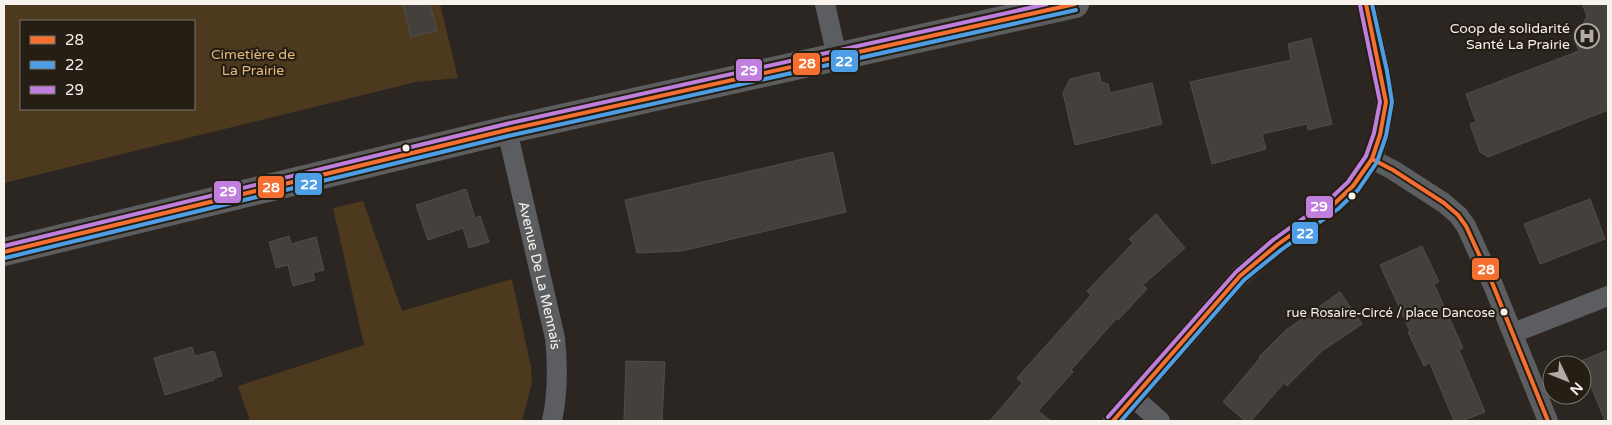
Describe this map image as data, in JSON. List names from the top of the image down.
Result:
{
  "streets": {
    "street": ["Avenue De La Mennais"]
  },
  "parks": ["Cimetière de La Prairie"],
  "places": {
    "hospital": ["Coop de solidarité Santé La Prairie"],
    "other": ["rue Rosaire-Circé / place Dancose"]
  },
  "lines": ["transit line 28", "transit line 22", "transit line 29"],
  "legend": ["28", "22", "29"],
  "north": "bottom right"
}
